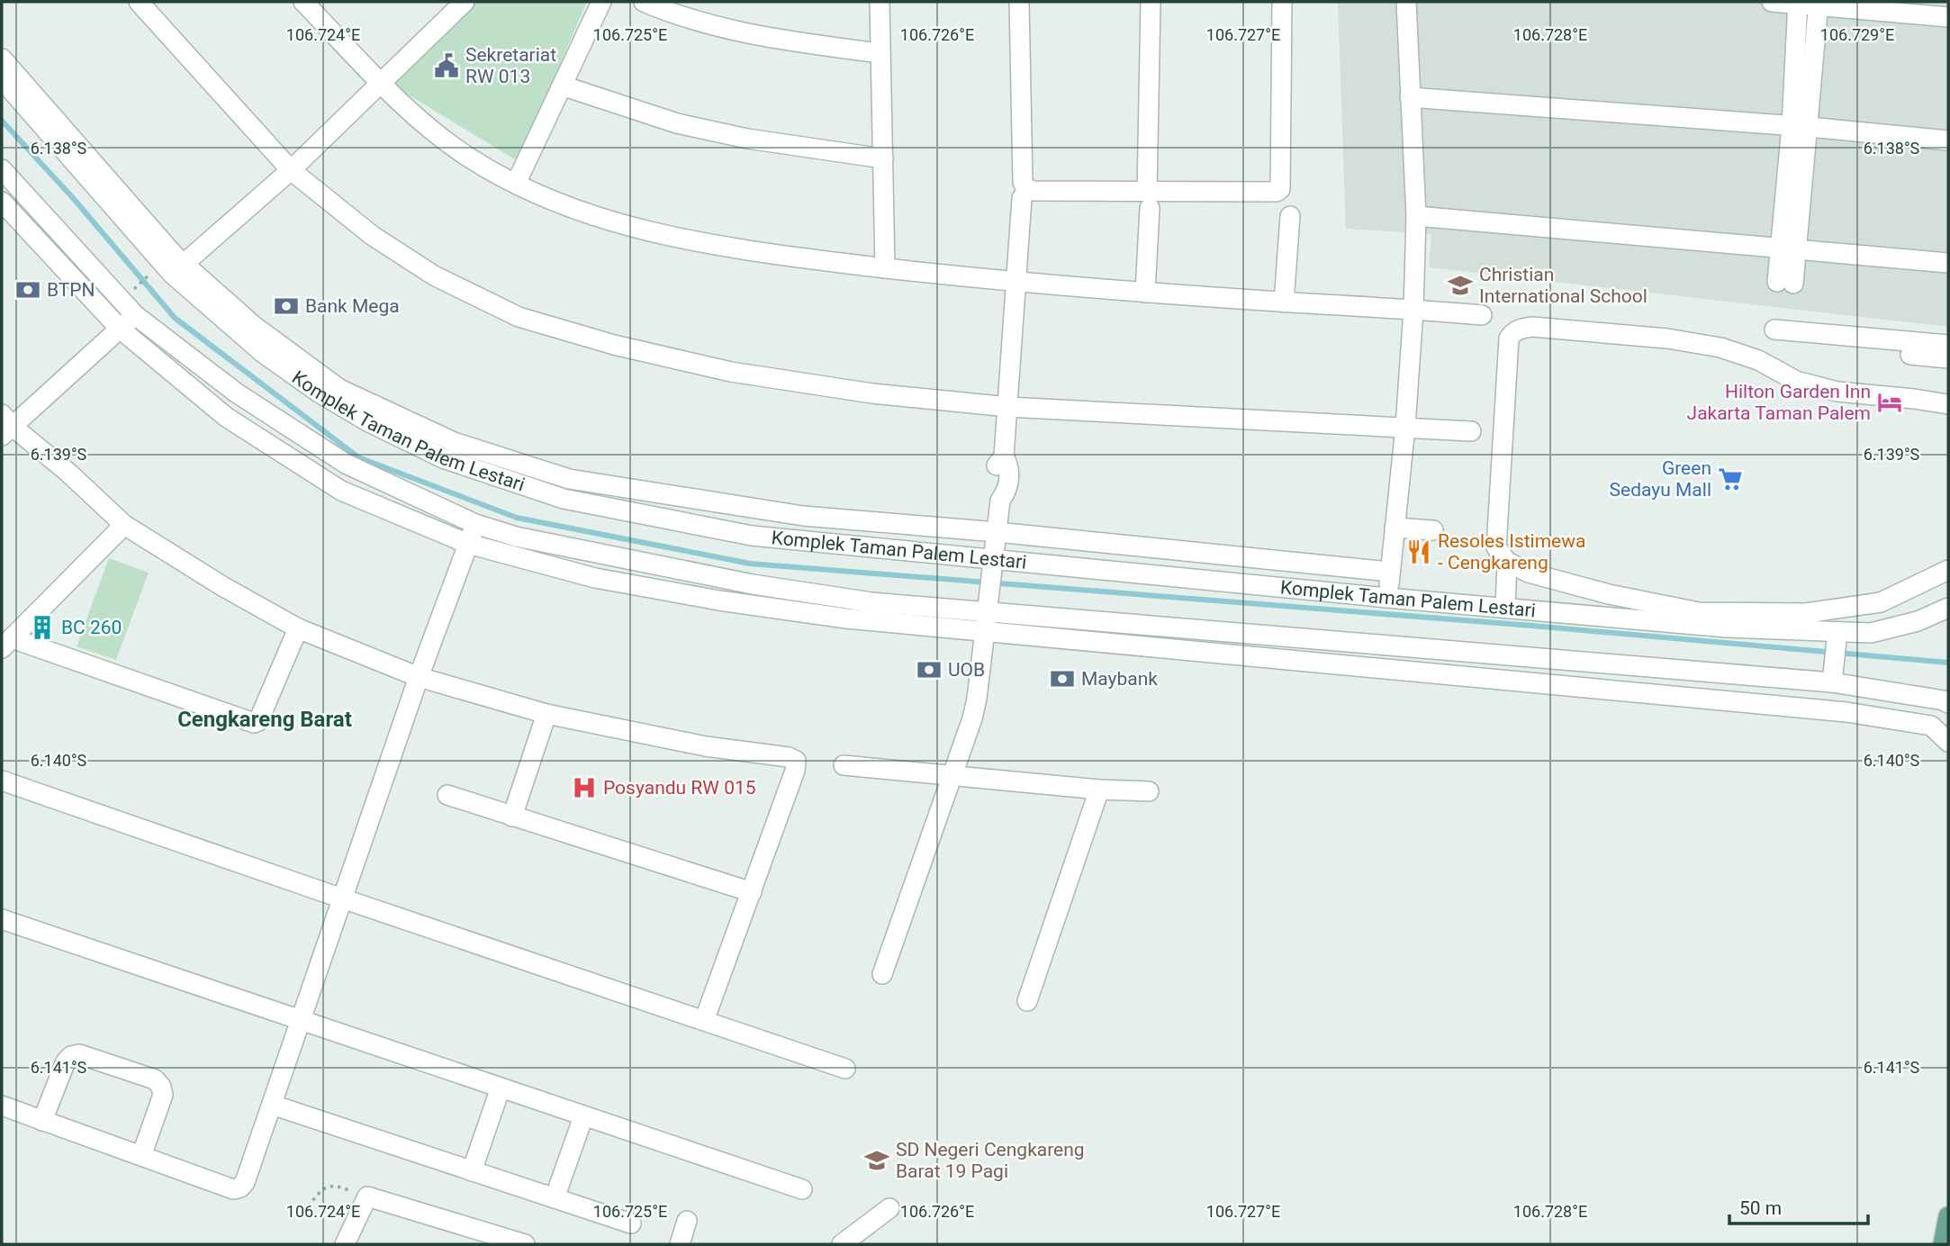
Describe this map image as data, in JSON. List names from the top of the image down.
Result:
{
  "streets": {
    "street": ["Komplek Taman Palem Lestari"]
  },
  "districts": ["Cengkareng Barat"],
  "places": {
    "public building": ["Sekretariat RW 013"],
    "school or university": ["Christian International School", "SD Negeri Cengkareng Barat 19 Pagi"],
    "bank": [
      "BTPN",
      "Bank Mega",
      "UOB",
      "Maybank"
    ],
    "hotel": ["Hilton Garden Inn Jakarta Taman Palem"],
    "supermarket": ["Green Sedayu Mall"],
    "restaurant": ["Resoles Istimewa - Cengkareng"],
    "building": ["BC 260"],
    "hospital": ["Posyandu RW 015"]
  },
  "scale_bar": "50 m",
  "coordinates": [
    "106.724°E",
    "106.725°E",
    "106.726°E",
    "106.727°E",
    "106.728°E",
    "106.729°E",
    "6.138°S",
    "6.139°S",
    "6.140°S",
    "6.141°S"
  ]
}
